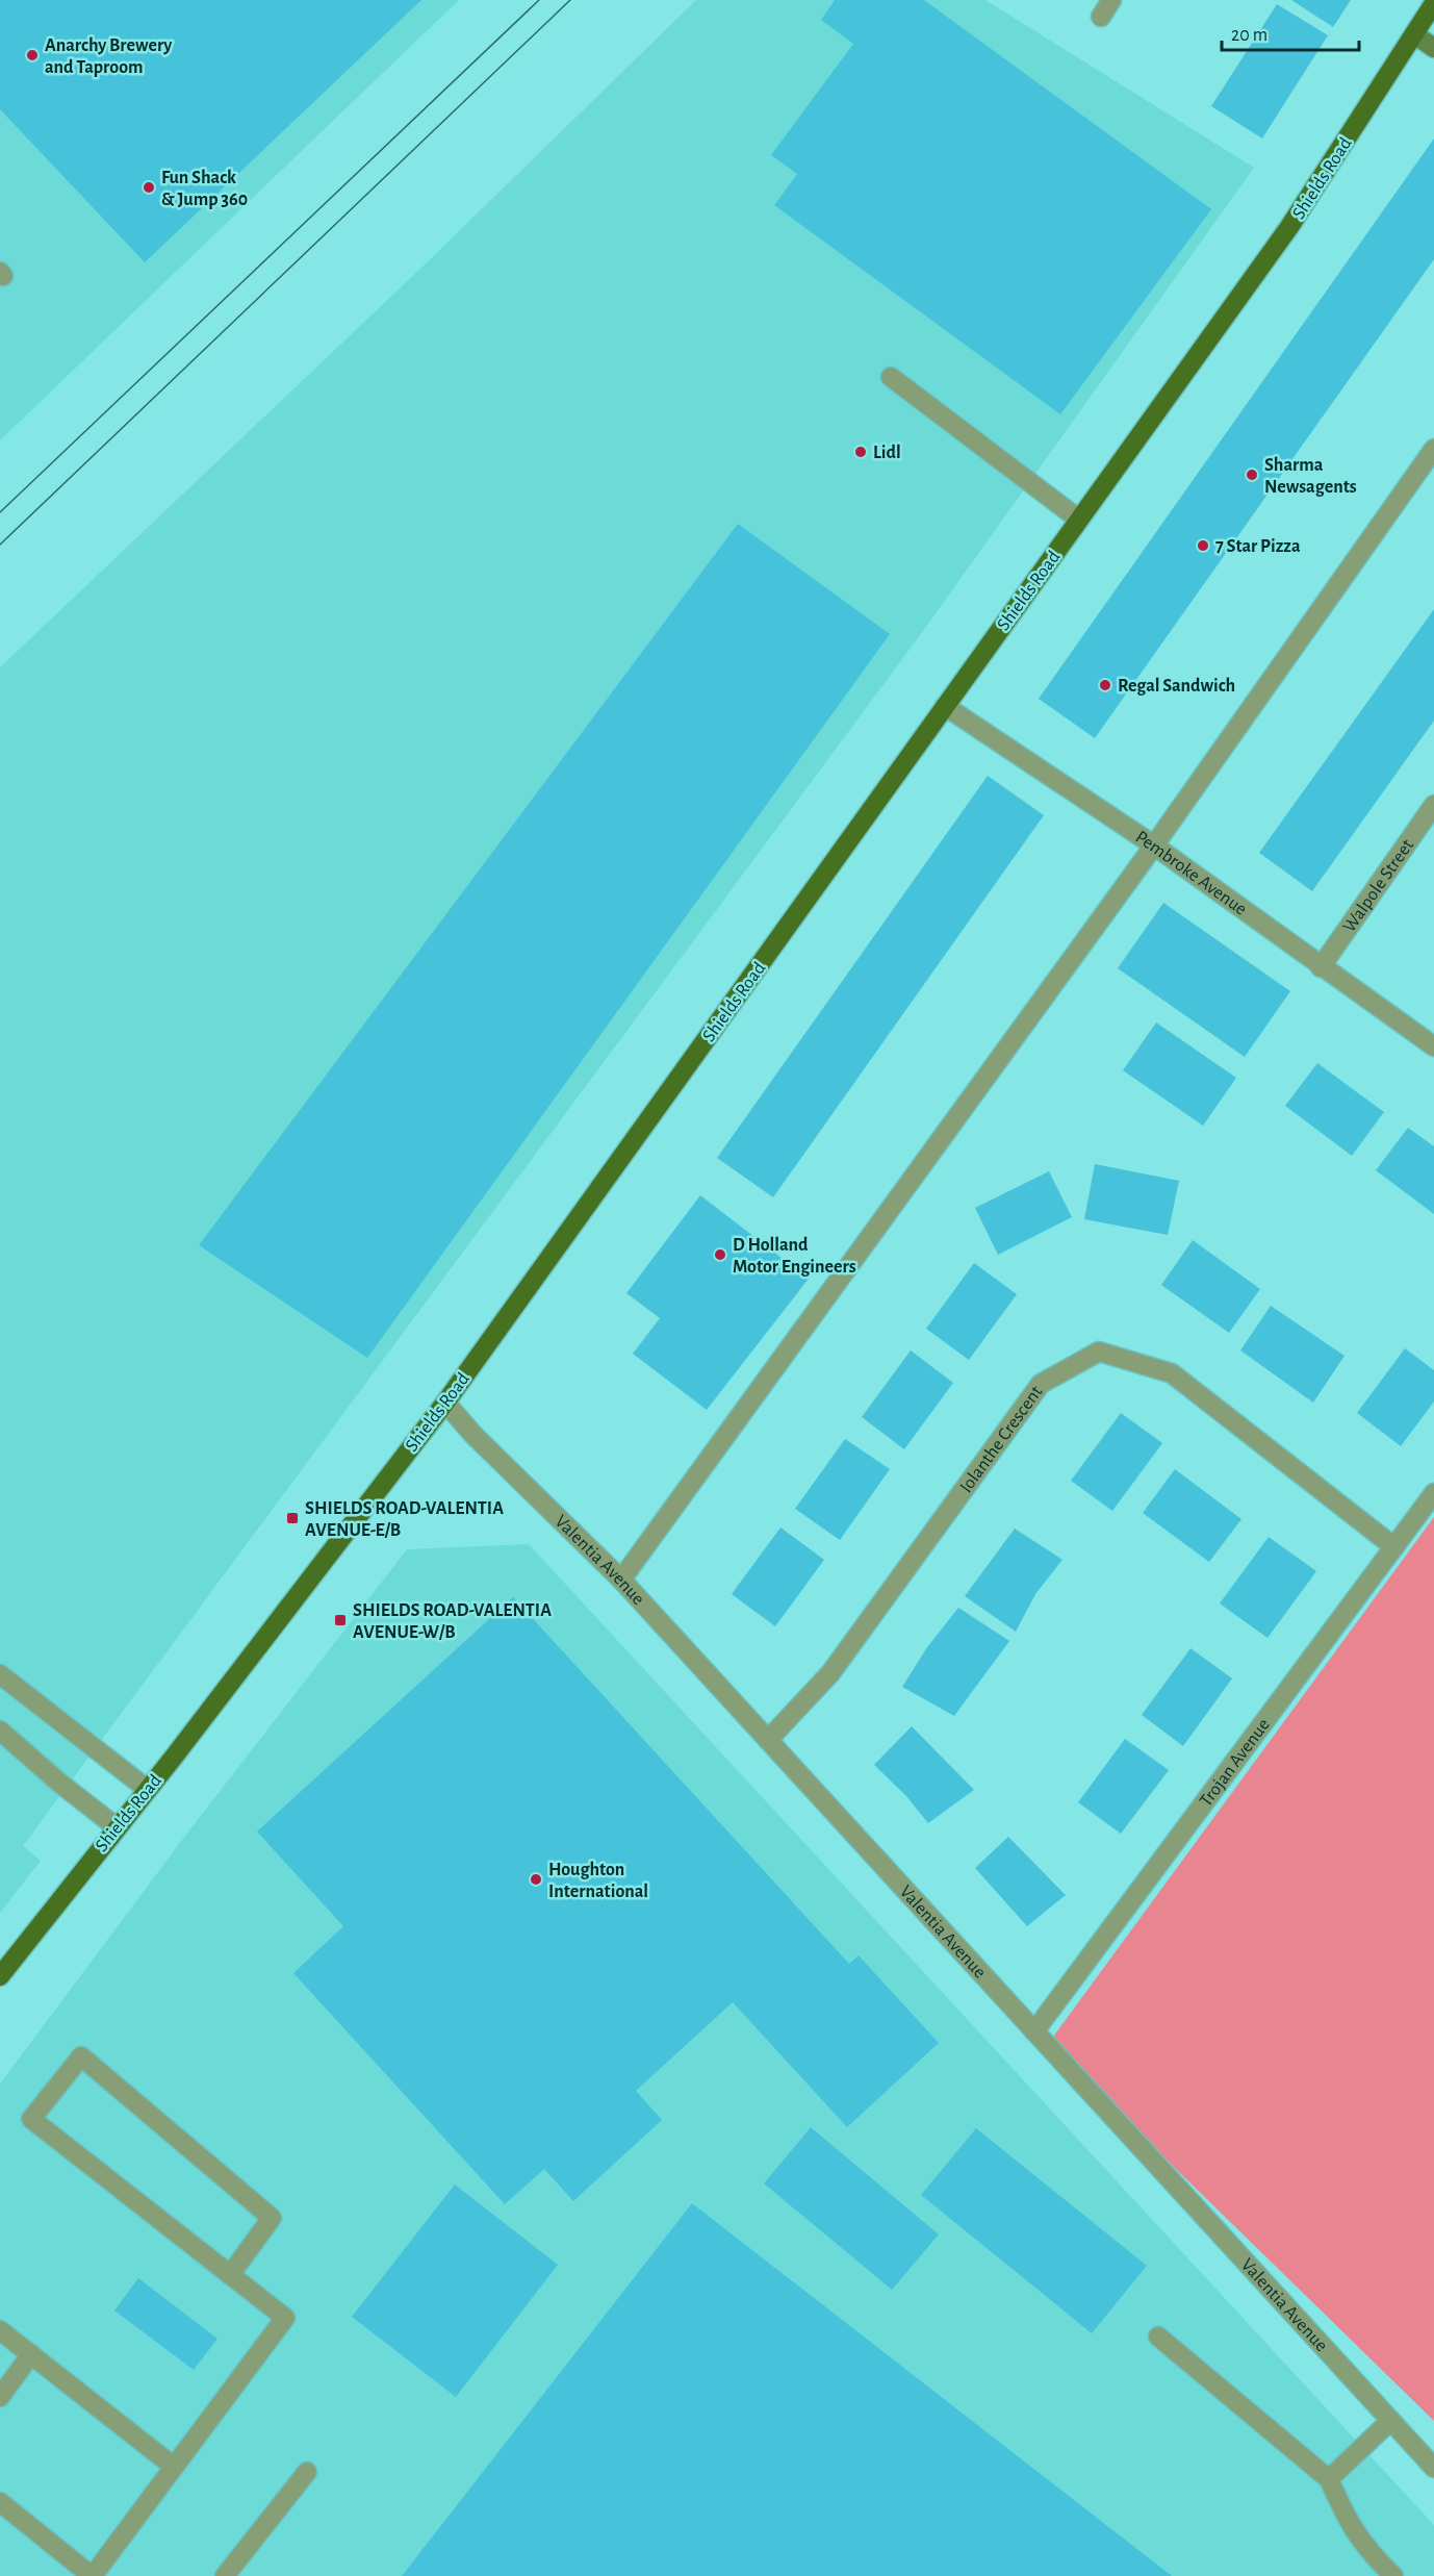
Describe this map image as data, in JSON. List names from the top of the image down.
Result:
{
  "streets": {
    "main road": ["Shields Road"],
    "street": [
      "Pembroke Avenue",
      "Walpole Street",
      "Iolanthe Crescent",
      "Valentia Avenue",
      "Trojan Avenue"
    ]
  },
  "crossings": [
    ["Shields Road", "Pembroke Avenue"],
    ["Shields Road", "Valentia Avenue"],
    ["Pembroke Avenue", "Walpole Street"],
    ["Iolanthe Crescent", "Valentia Avenue"],
    ["Iolanthe Crescent", "Trojan Avenue"],
    ["Valentia Avenue", "Trojan Avenue"]
  ],
  "places": {
    "other": [
      "Anarchy Brewery and Taproom",
      "Fun Shack & Jump 360",
      "Lidl",
      "Sharma Newsagents",
      "7 Star Pizza",
      "Regal Sandwich",
      "D Holland Motor Engineers",
      "Houghton International"
    ],
    "transit": ["SHIELDS ROAD-VALENTIA AVENUE-E/B", "SHIELDS ROAD-VALENTIA AVENUE-W/B"]
  },
  "scale_bar": "20 m"
}
